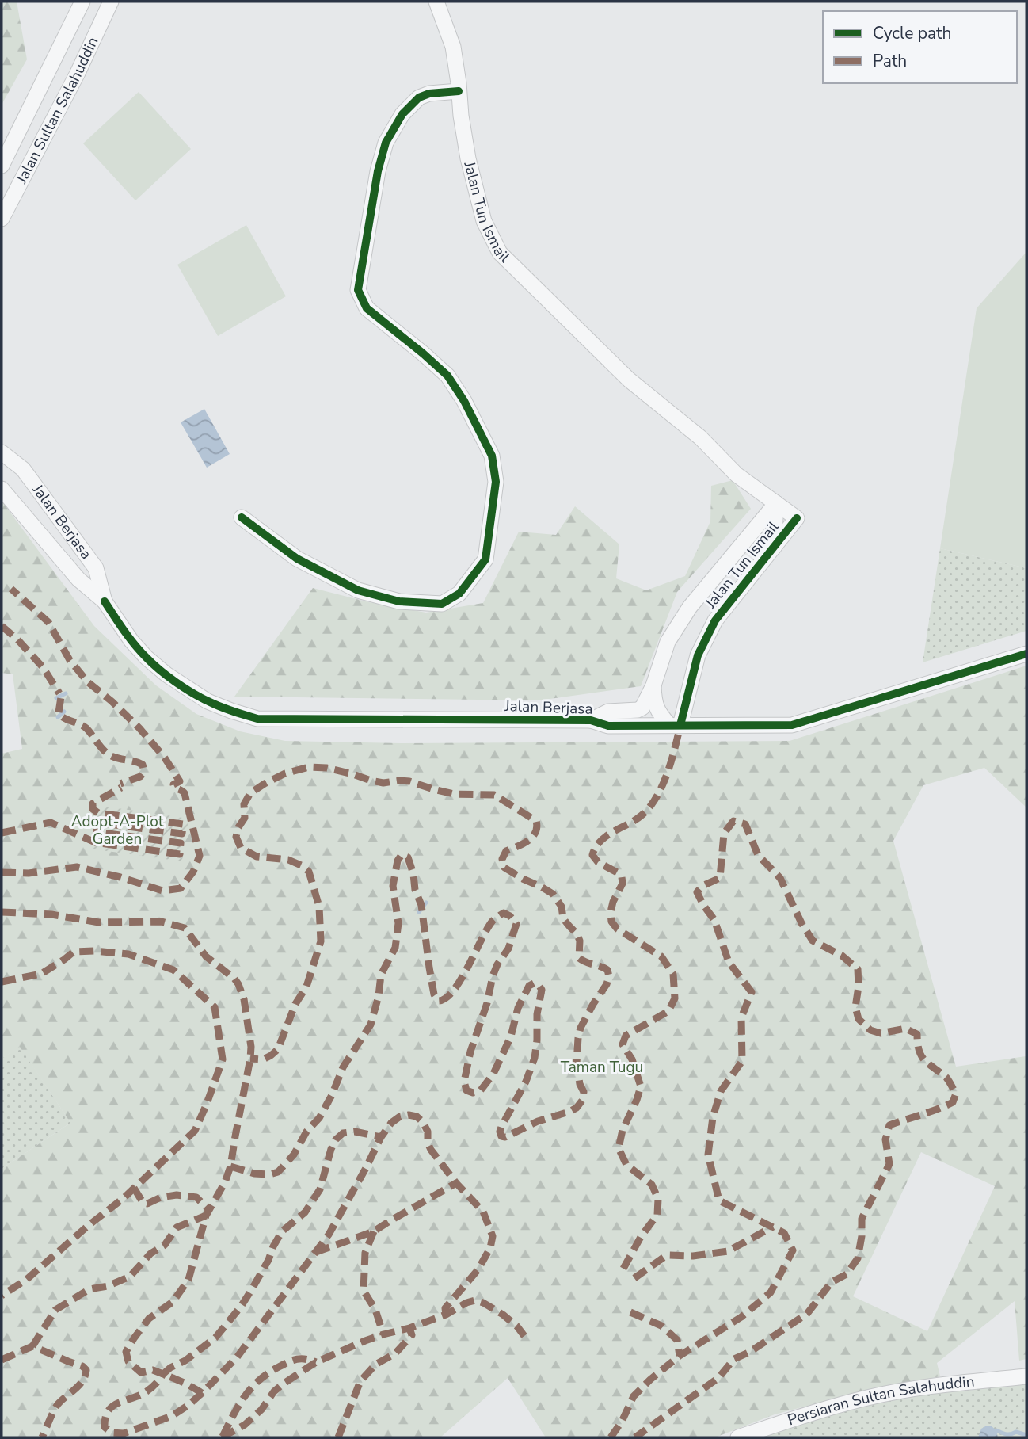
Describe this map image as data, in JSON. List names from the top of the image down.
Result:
{
  "streets": {
    "street": [
      "Jalan Sultan Salahuddin",
      "Jalan Tun Ismail",
      "Jalan Berjasa",
      "Persiaran Sultan Salahuddin"
    ]
  },
  "crossings": [
    ["Jalan Tun Ismail", "Jalan Berjasa"]
  ],
  "parks": ["Adopt-A-Plot Garden", "Taman Tugu"],
  "legend": ["Cycle path", "Path"]
}
